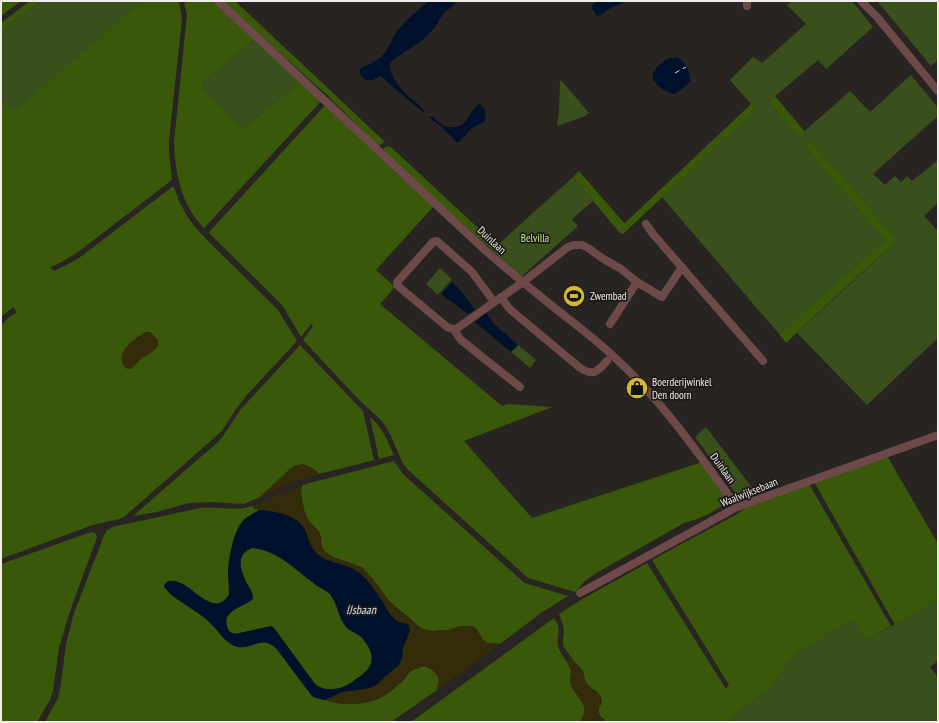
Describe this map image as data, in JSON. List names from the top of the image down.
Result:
{
  "streets": {
    "street": ["Duinlaan", "Waalwijksebaan"]
  },
  "crossings": [
    ["Duinlaan", "Waalwijksebaan"]
  ],
  "water": ["IJsbaan"],
  "parks": ["Belvilla"],
  "places": {
    "sports": ["Zwembad"],
    "shop": ["Boerderijwinkel Den doorn"]
  }
}
